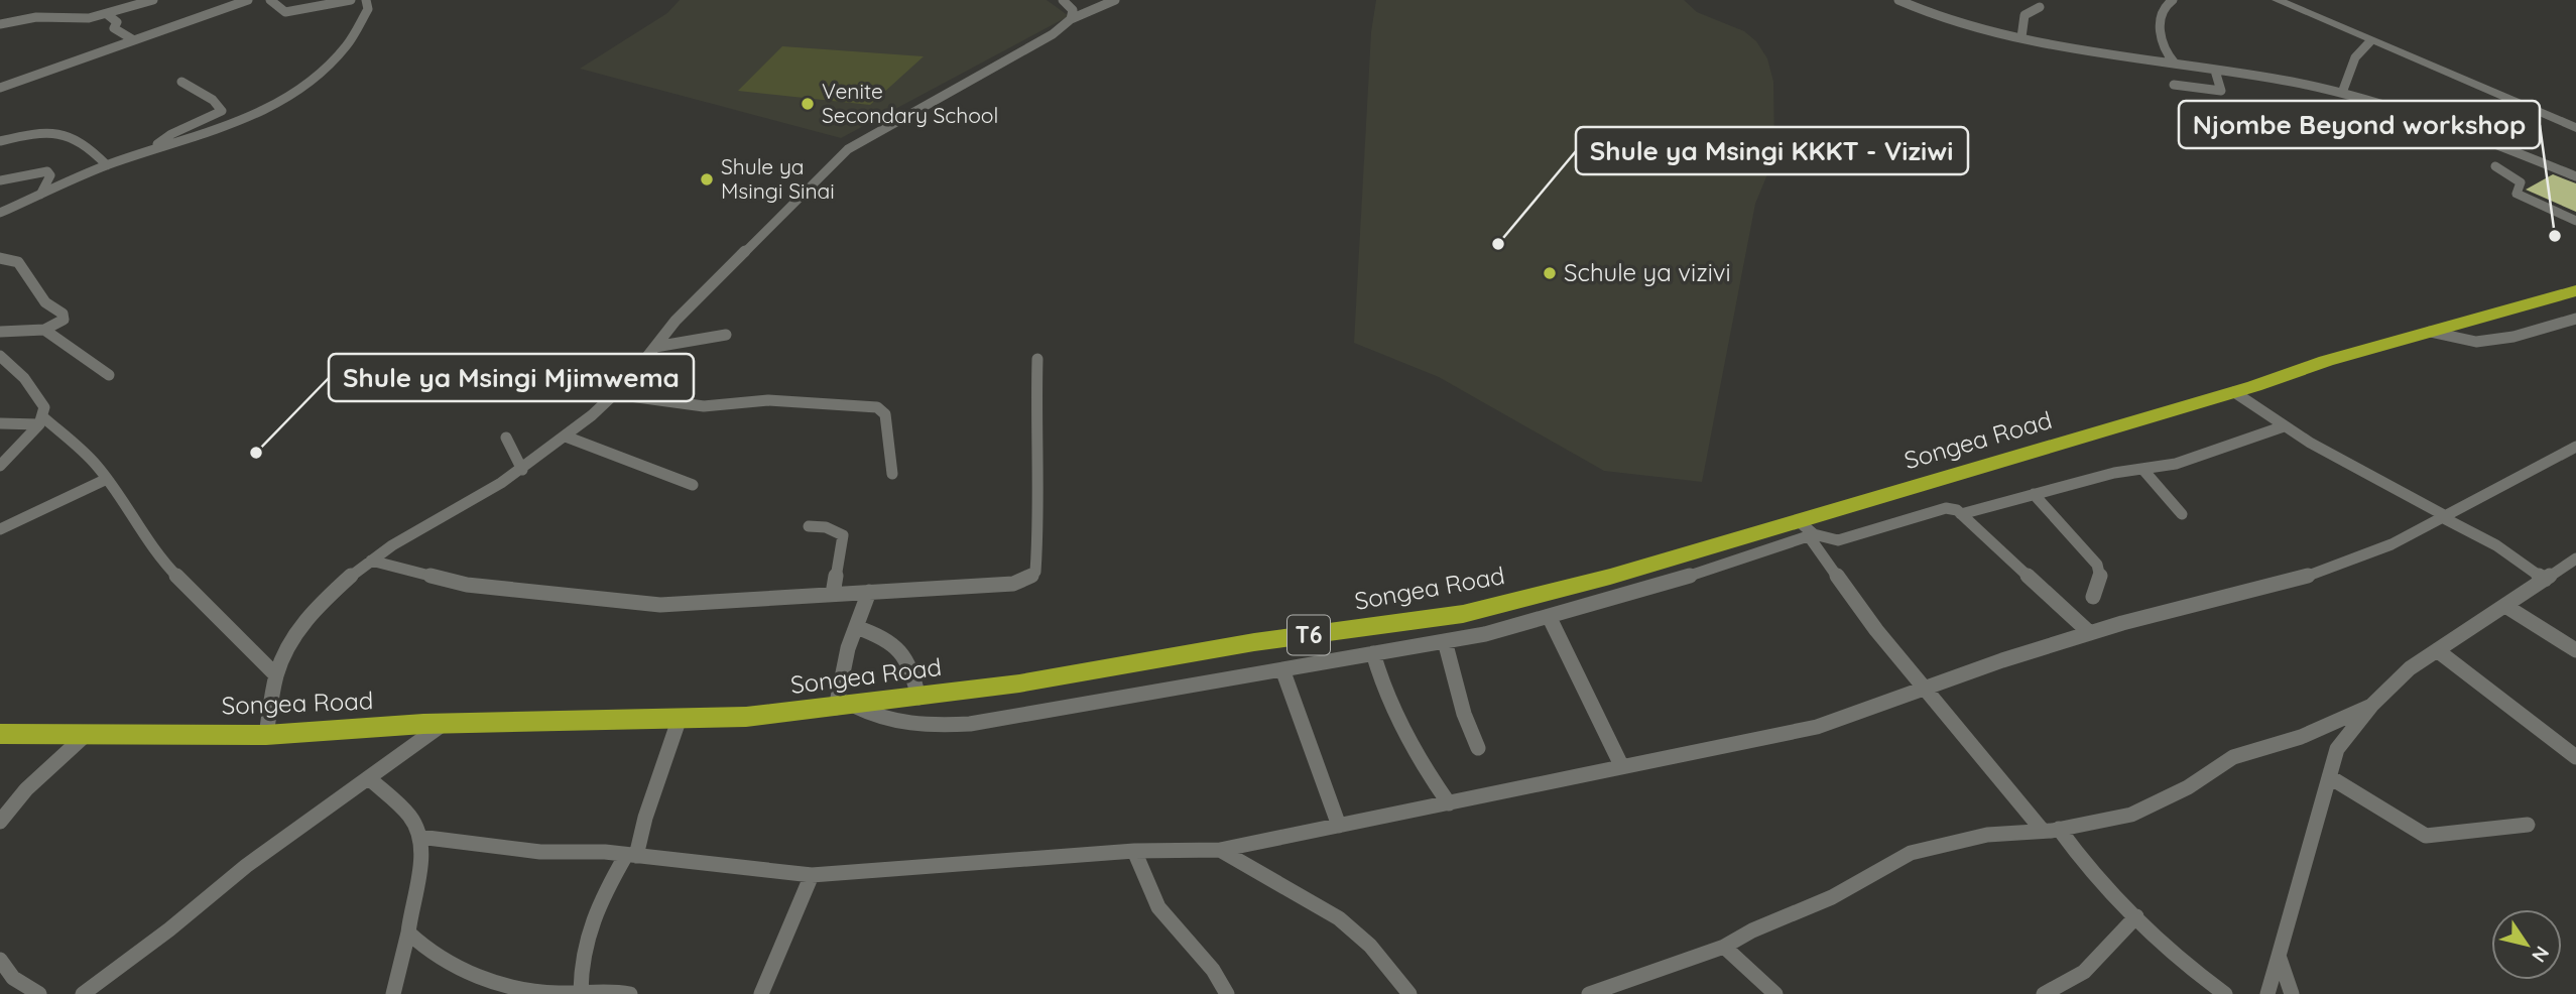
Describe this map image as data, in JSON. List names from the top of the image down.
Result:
{
  "streets": {
    "highway": ["Songea Road", "T6"]
  },
  "places": [
    "Venite Secondary School",
    "Shule ya Msingi Sinai",
    "Njombe Beyond workshop",
    "Shule ya Msingi KKKT - Viziwi",
    "Schule ya vizivi",
    "Shule ya Msingi Mjimwema"
  ],
  "north": "bottom right"
}
